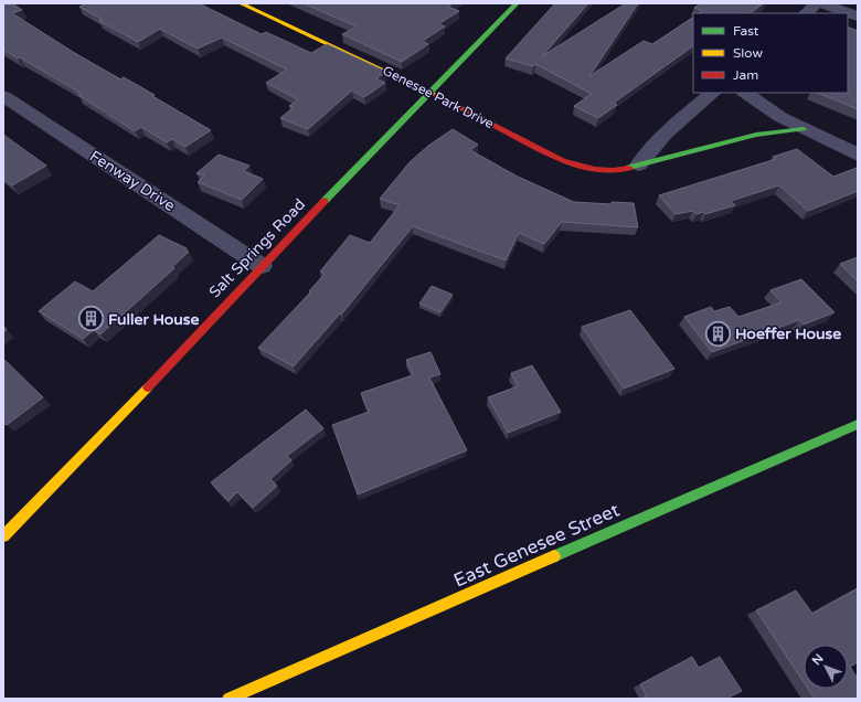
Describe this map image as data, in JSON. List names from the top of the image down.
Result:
{
  "streets": {
    "street": [
      "Genesee Park Drive",
      "Fenway Drive",
      "Salt Springs Road",
      "East Genesee Street"
    ]
  },
  "crossings": [
    ["Genesee Park Drive", "Salt Springs Road"],
    ["Fenway Drive", "Salt Springs Road"]
  ],
  "places": {
    "building": ["Fuller House", "Hoeffer House"]
  },
  "legend": ["Fast", "Slow", "Jam"],
  "north": "top left"
}
